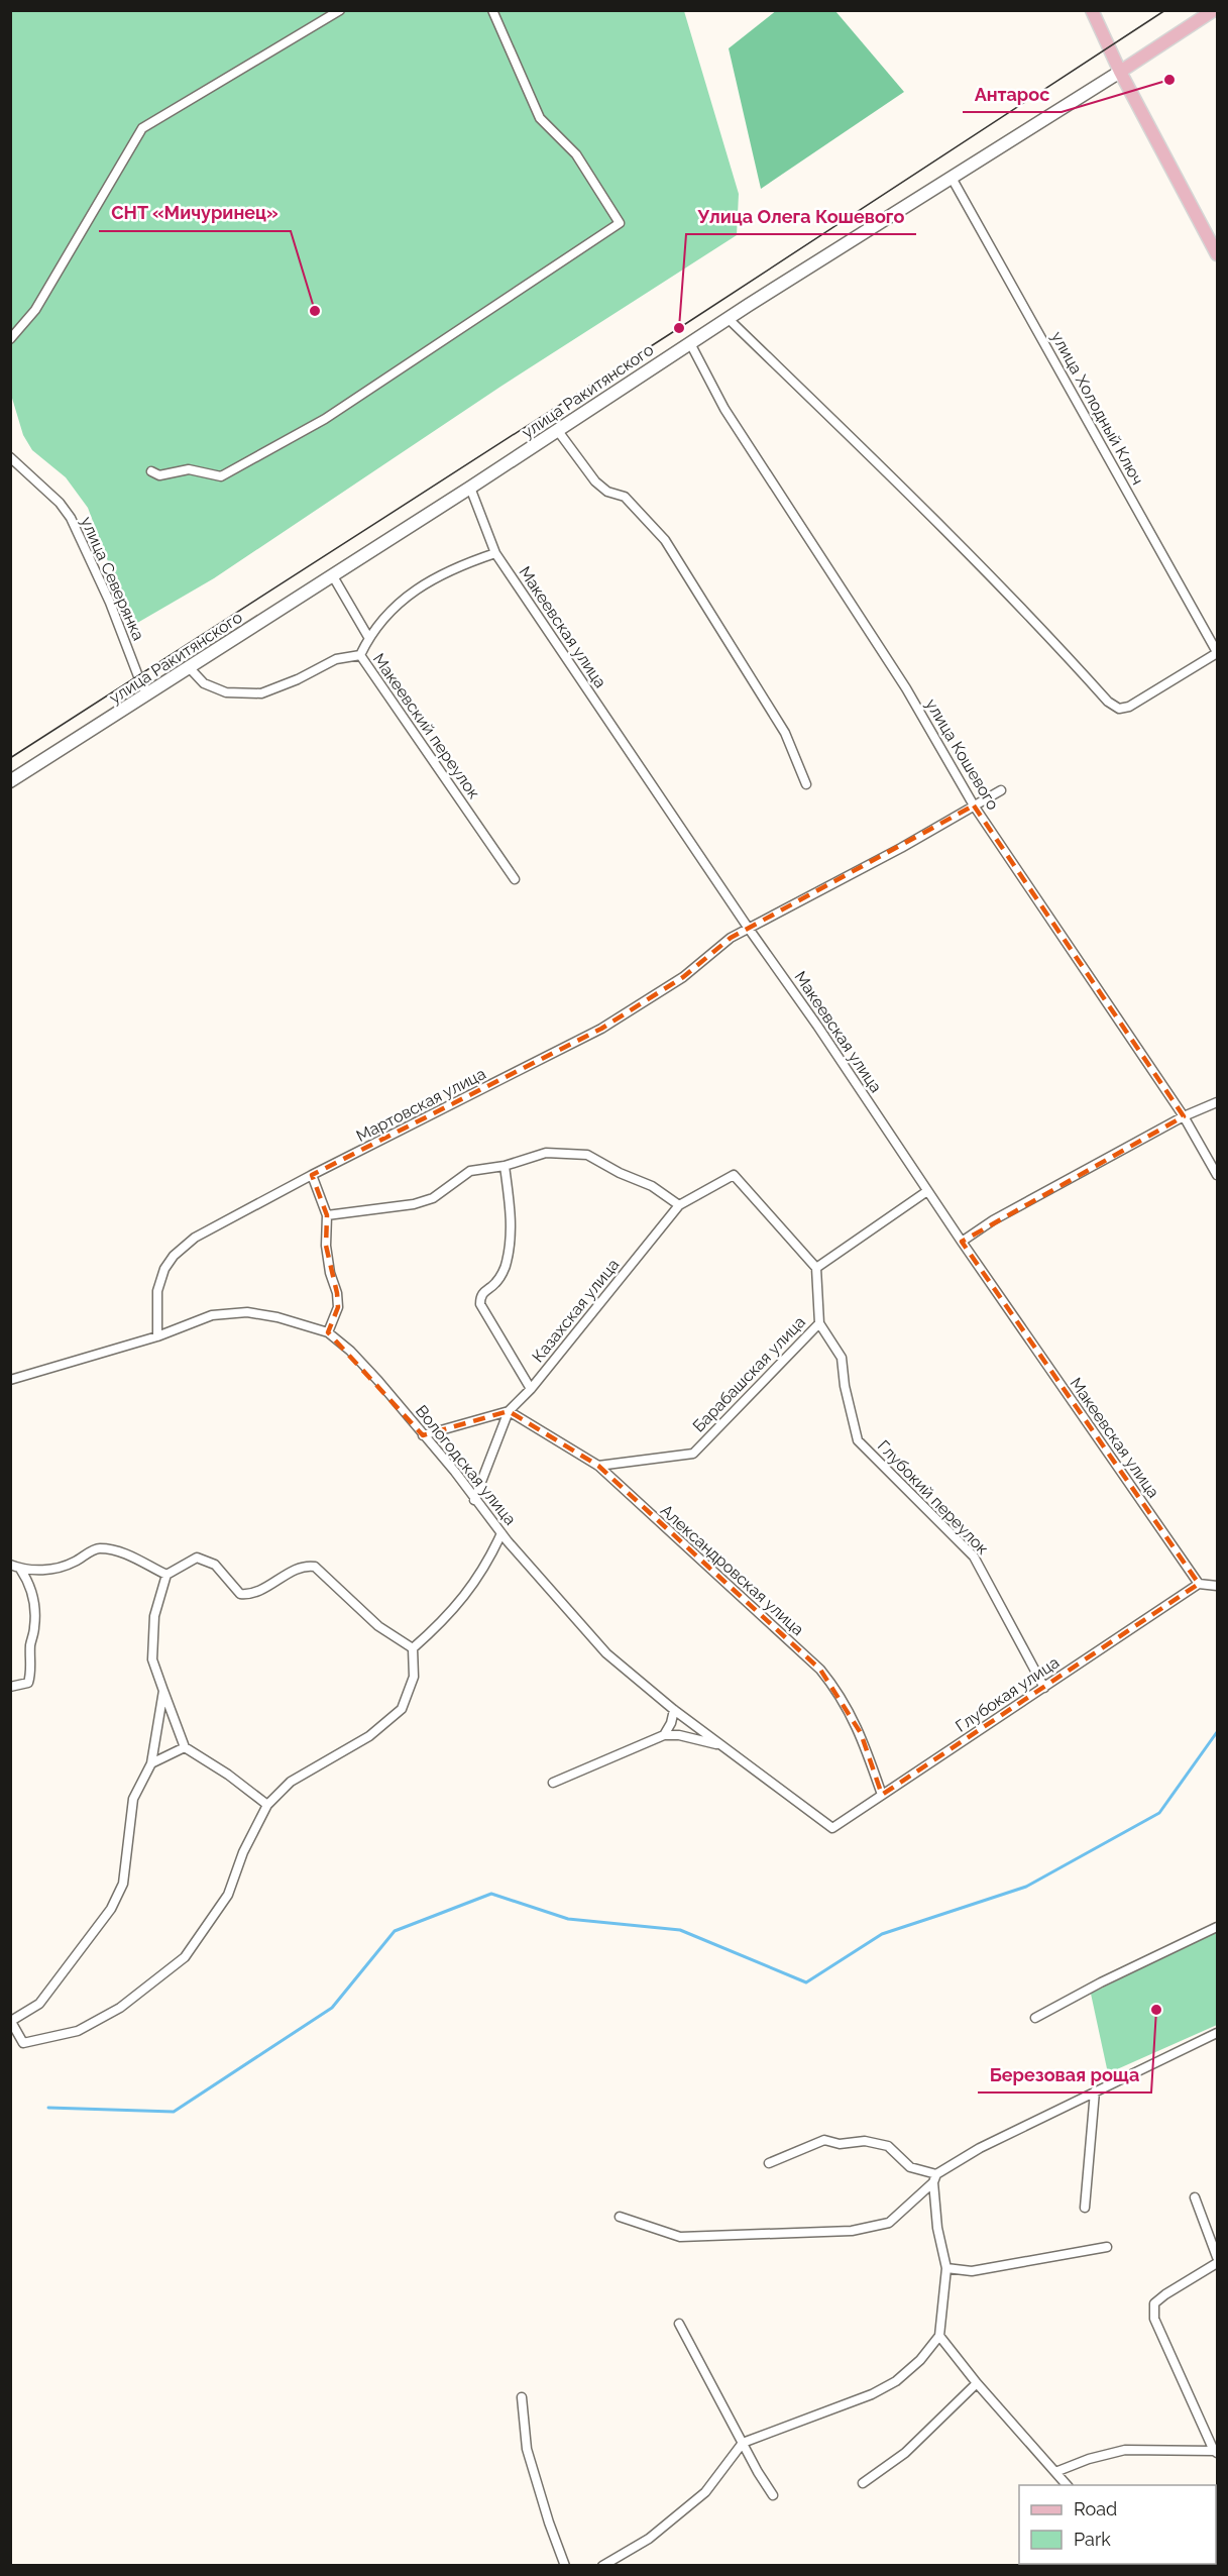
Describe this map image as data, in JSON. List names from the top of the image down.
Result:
{
  "streets": {
    "main road": ["улица Ракитянского"],
    "street": [
      "улица Холодный Ключ",
      "улица Северянка",
      "Макеевская улица",
      "Макеевский переулок",
      "улица Кошевого",
      "Мартовская улица",
      "Казахская улица",
      "Барабашская улица",
      "Вологодская улица",
      "Глубокий переулок",
      "Александровская улица",
      "Глубокая улица"
    ]
  },
  "crossings": [
    ["улица Ракитянского", "улица Холодный Ключ"],
    ["улица Ракитянского", "улица Северянка"],
    ["улица Ракитянского", "Макеевская улица"],
    ["улица Ракитянского", "Макеевский переулок"],
    ["улица Ракитянского", "улица Кошевого"],
    ["Макеевская улица", "Мартовская улица"],
    ["Макеевская улица", "Глубокая улица"],
    ["улица Кошевого", "Мартовская улица"],
    ["Мартовская улица", "Вологодская улица"],
    ["Казахская улица", "Барабашская улица"],
    ["Казахская улица", "Вологодская улица"],
    ["Казахская улица", "Александровская улица"],
    ["Барабашская улица", "Глубокий переулок"],
    ["Барабашская улица", "Александровская улица"],
    ["Вологодская улица", "Глубокая улица"],
    ["Глубокий переулок", "Глубокая улица"],
    ["Александровская улица", "Глубокая улица"]
  ],
  "places": [
    "Антарос",
    "СНТ «Мичуринец»",
    "Улица Олега Кошевого",
    "Березовая роща"
  ],
  "legend": ["Road", "Park"]
}
